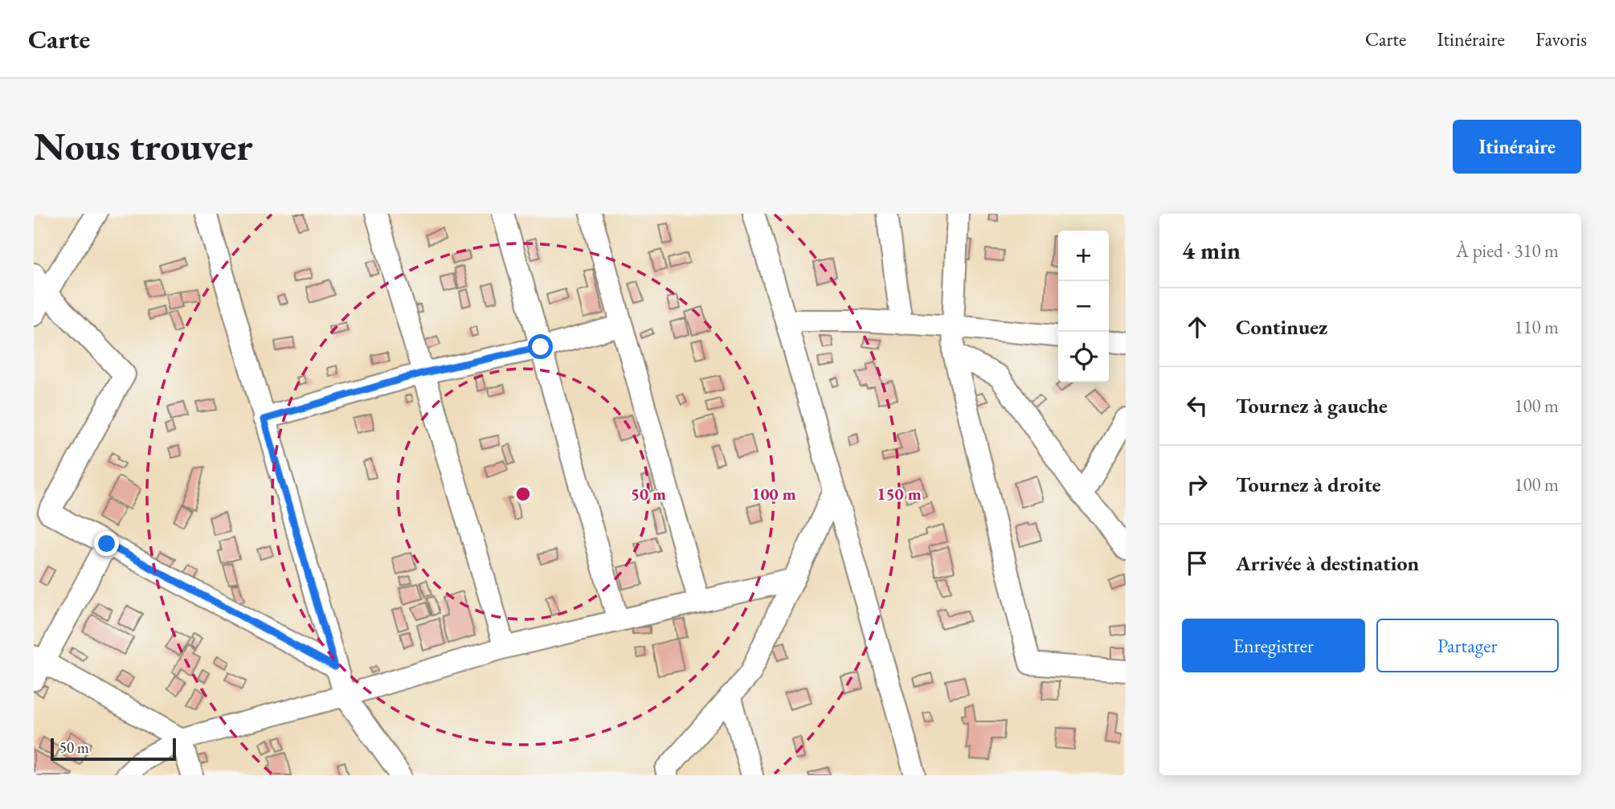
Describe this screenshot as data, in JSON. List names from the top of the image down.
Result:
{
  "scale_bar": "50 m",
  "page": {
    "header": "Carte",
    "nav": ["Carte", "Itinéraire", "Favoris"],
    "buttons": [
      "Itinéraire",
      ["Enregistrer", "Partager"]
    ],
    "title": "Nous trouver",
    "heading": ["4 min", "À pied · 310 m"],
    "map_buttons": ["+", "−"],
    "list": [
      ["Continuez", "110 m"],
      ["Tournez à gauche", "100 m"],
      ["Tournez à droite", "100 m"],
      "Arrivée à destination"
    ],
    "scale": "50 m"
  },
  "rings": ["50 m", "100 m", "150 m"]
}
